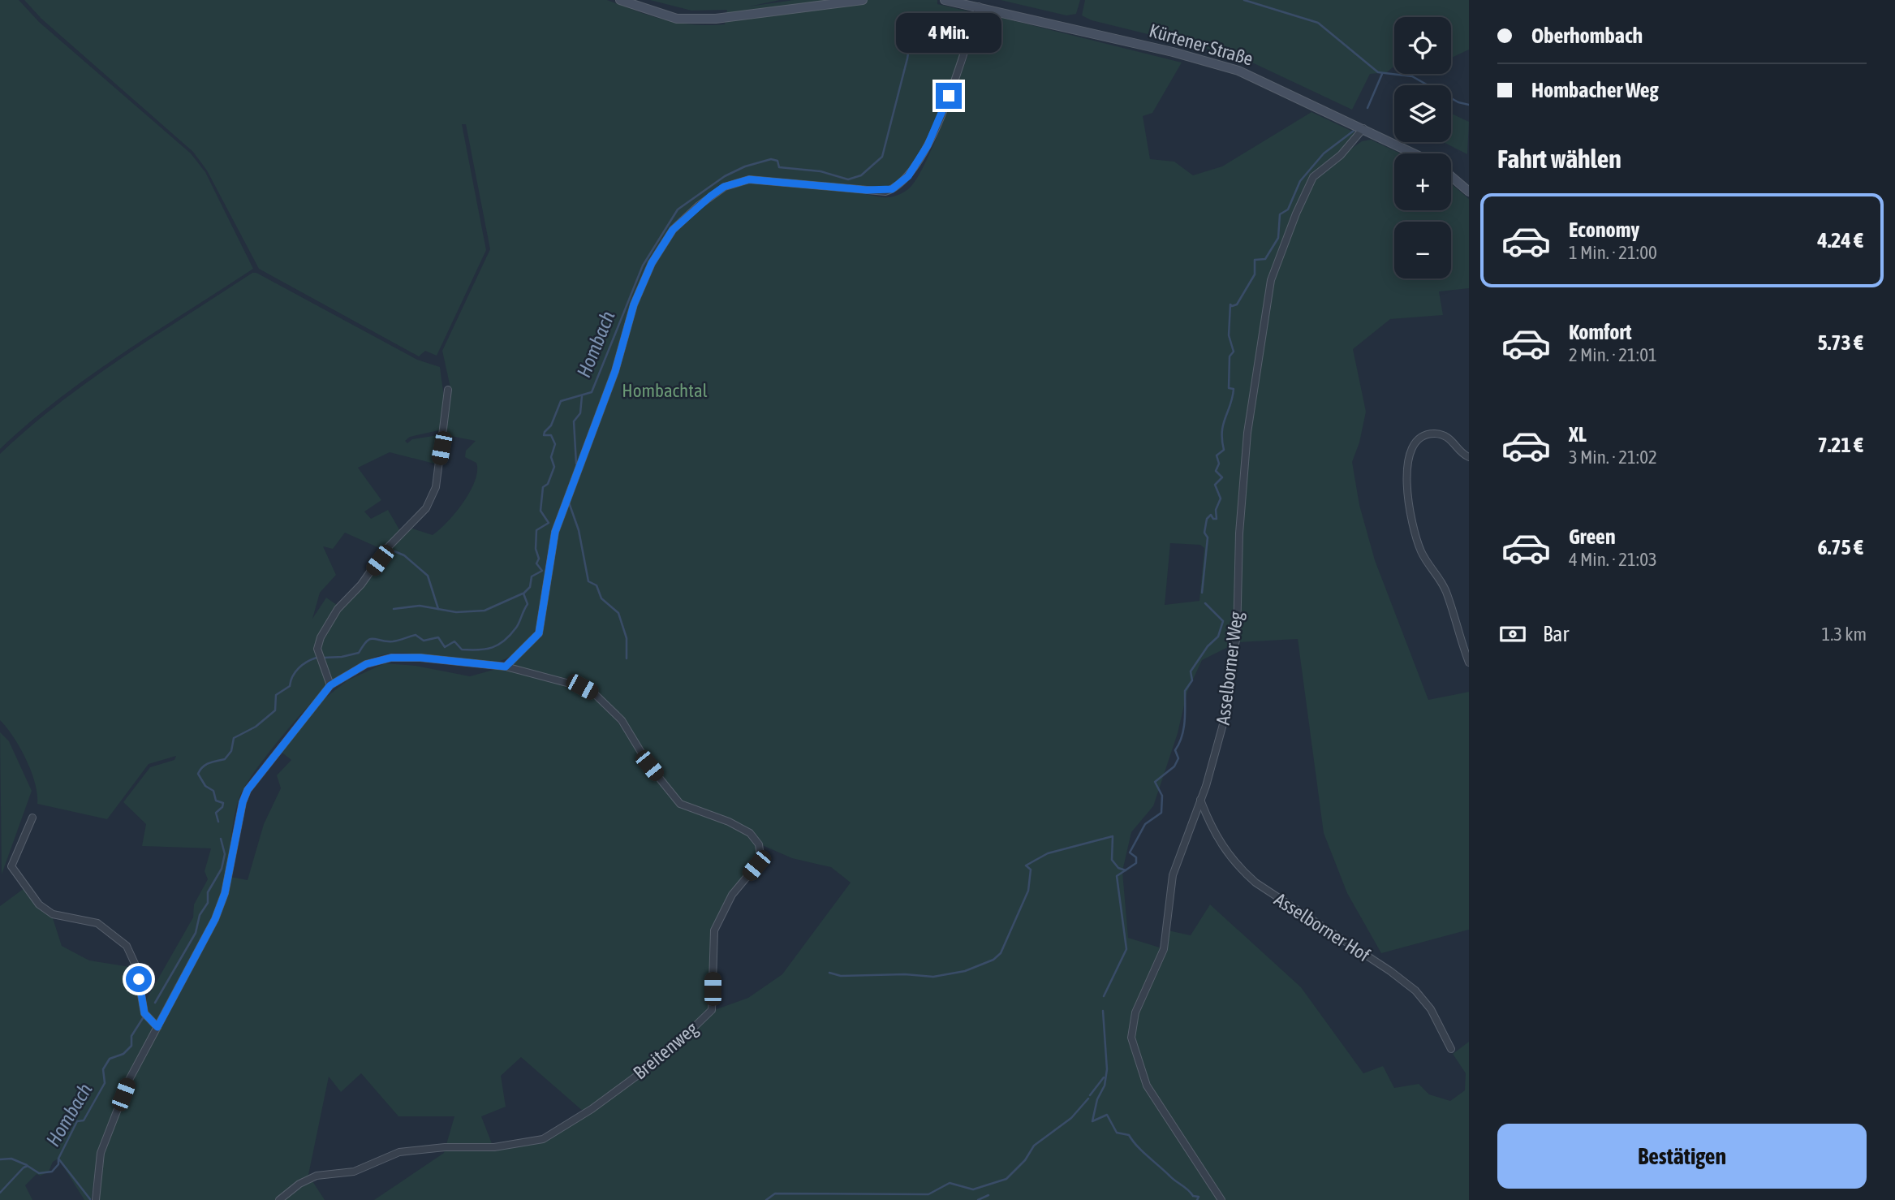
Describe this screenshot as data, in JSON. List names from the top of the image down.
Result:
{
  "streets": {
    "main road": ["Kürtener Straße"],
    "street": ["Asselborner Weg", "Asselborner Hof", "Breitenweg"]
  },
  "crossings": [
    ["Kürtener Straße", "Asselborner Weg"],
    ["Asselborner Weg", "Asselborner Hof"]
  ],
  "water": ["Hombach"],
  "parks": ["Hombachtal"],
  "page": {
    "banner": ["Oberhombach", "Hombacher Weg"],
    "bubble": "4 Min.",
    "map_buttons": ["+", "−"],
    "heading": "Fahrt wählen",
    "list": [
      {
        "name": "Economy",
        "note": "1 Min. · 21:00",
        "value": "4.24 €"
      },
      {
        "name": "Komfort",
        "note": "2 Min. · 21:01",
        "value": "5.73 €"
      },
      {
        "name": "XL",
        "note": "3 Min. · 21:02",
        "value": "7.21 €"
      },
      {
        "name": "Green",
        "note": "4 Min. · 21:03",
        "value": "6.75 €"
      }
    ],
    "pay": ["Bar", "1.3 km"],
    "buttons": "Bestätigen"
  }
}
